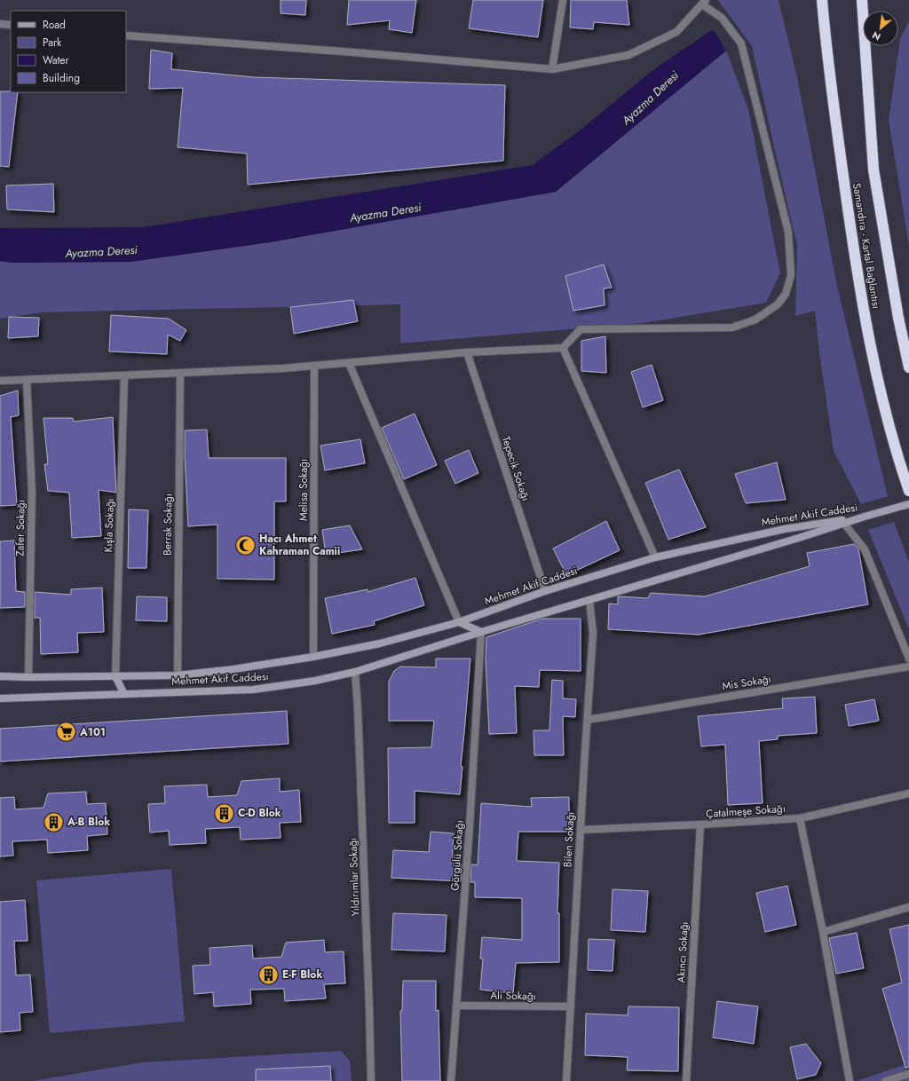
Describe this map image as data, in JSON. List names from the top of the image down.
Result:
{
  "streets": {
    "highway": ["Samandıra - Kartal Bağlantısı"],
    "main road": ["Mehmet Akif Caddesi"],
    "street": [
      "Tepecik Sokağı",
      "Melisa Sokağı",
      "Berrak Sokağı",
      "Kışla Sokağı",
      "Zafer Sokağı",
      "Mis Sokağı",
      "Çatalmeşe Sokağı",
      "Bilen Sokağı",
      "Görgülü Sokağı",
      "Yıldırımlar Sokağı",
      "Akıncı Sokağı",
      "Ali Sokağı"
    ]
  },
  "crossings": [
    ["Tepecik Sokağı", "Mehmet Akif Caddesi"],
    ["Melisa Sokağı", "Mehmet Akif Caddesi"],
    ["Mehmet Akif Caddesi", "Berrak Sokağı"],
    ["Mehmet Akif Caddesi", "Kışla Sokağı"],
    ["Mehmet Akif Caddesi", "Zafer Sokağı"],
    ["Mehmet Akif Caddesi", "Bilen Sokağı"],
    ["Mehmet Akif Caddesi", "Görgülü Sokağı"],
    ["Mehmet Akif Caddesi", "Yıldırımlar Sokağı"],
    ["Mis Sokağı", "Bilen Sokağı"],
    ["Çatalmeşe Sokağı", "Bilen Sokağı"],
    ["Çatalmeşe Sokağı", "Akıncı Sokağı"],
    ["Bilen Sokağı", "Ali Sokağı"],
    ["Görgülü Sokağı", "Ali Sokağı"]
  ],
  "water": ["Ayazma Deresi"],
  "places": {
    "mosque": ["Hacı Ahmet Kahraman Camii"],
    "supermarket": ["A101"],
    "building": ["C-D Blok", "A-B Blok", "E-F Blok"]
  },
  "legend": [
    "Road",
    "Park",
    "Water",
    "Building"
  ],
  "north": "bottom left"
}
